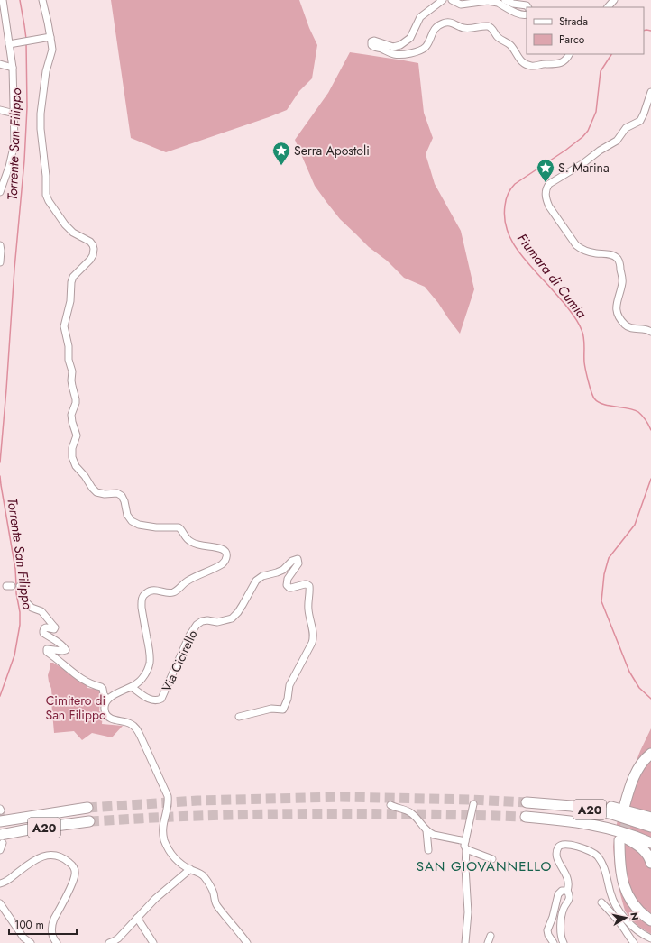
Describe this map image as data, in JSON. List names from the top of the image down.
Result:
{
  "streets": {
    "highway": ["A20"],
    "street": ["Via Cicirello"]
  },
  "districts": ["SAN GIOVANNELLO"],
  "water": ["Torrente San Filippo", "Fiumara di Cumia"],
  "parks": ["Cimitero di San Filippo"],
  "places": {
    "place": ["Serra Apostoli", "S. Marina"]
  },
  "legend": ["Strada", "Parco"],
  "scale_bar": "100 m",
  "north": "right"
}
